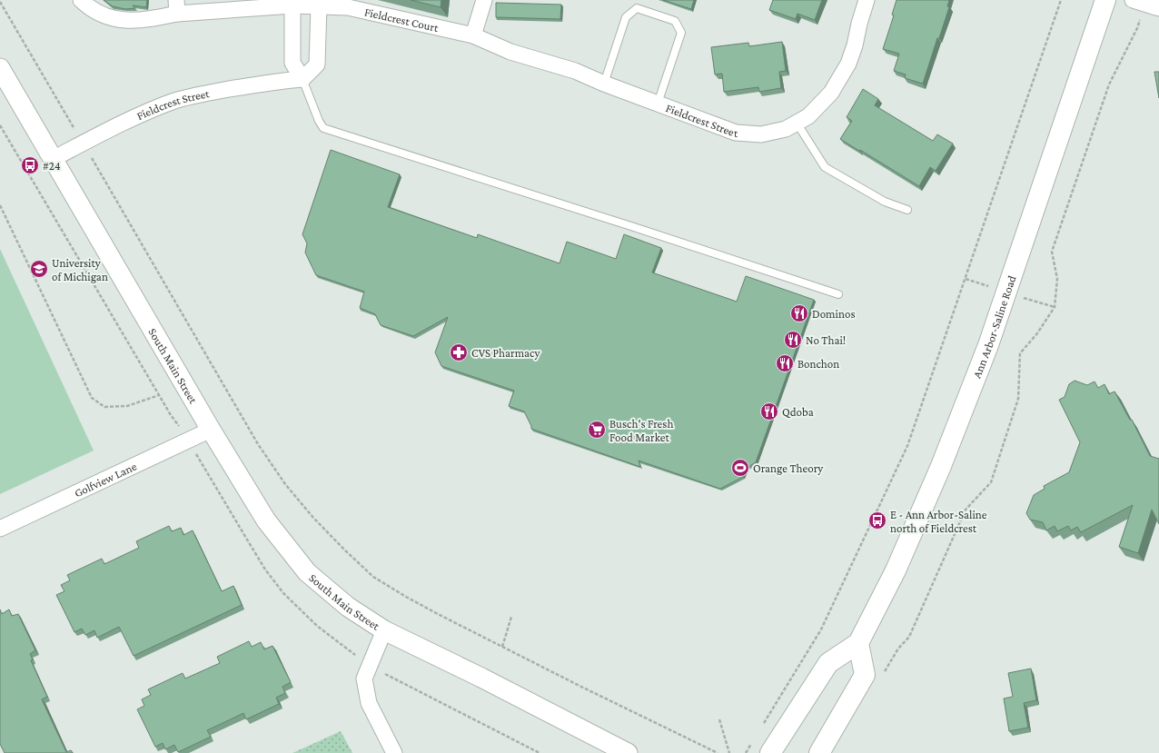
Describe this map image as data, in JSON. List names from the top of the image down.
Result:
{
  "streets": {
    "main road": ["Ann Arbor-Saline Road"],
    "street": [
      "Fieldcrest Court",
      "Fieldcrest Street",
      "South Main Street",
      "Golfview Lane"
    ]
  },
  "crossings": [
    ["Fieldcrest Court", "Fieldcrest Street"],
    ["Fieldcrest Street", "South Main Street"],
    ["South Main Street", "Golfview Lane"]
  ],
  "places": {
    "bus stop": ["#24", "E - Ann Arbor-Saline north of Fieldcrest"],
    "school or university": ["University of Michigan"],
    "restaurant": [
      "Dominos",
      "No Thai!",
      "Bonchon",
      "Qdoba"
    ],
    "pharmacy": ["CVS Pharmacy"],
    "supermarket": ["Busch's Fresh Food Market"],
    "sports": ["Orange Theory"]
  }
}
